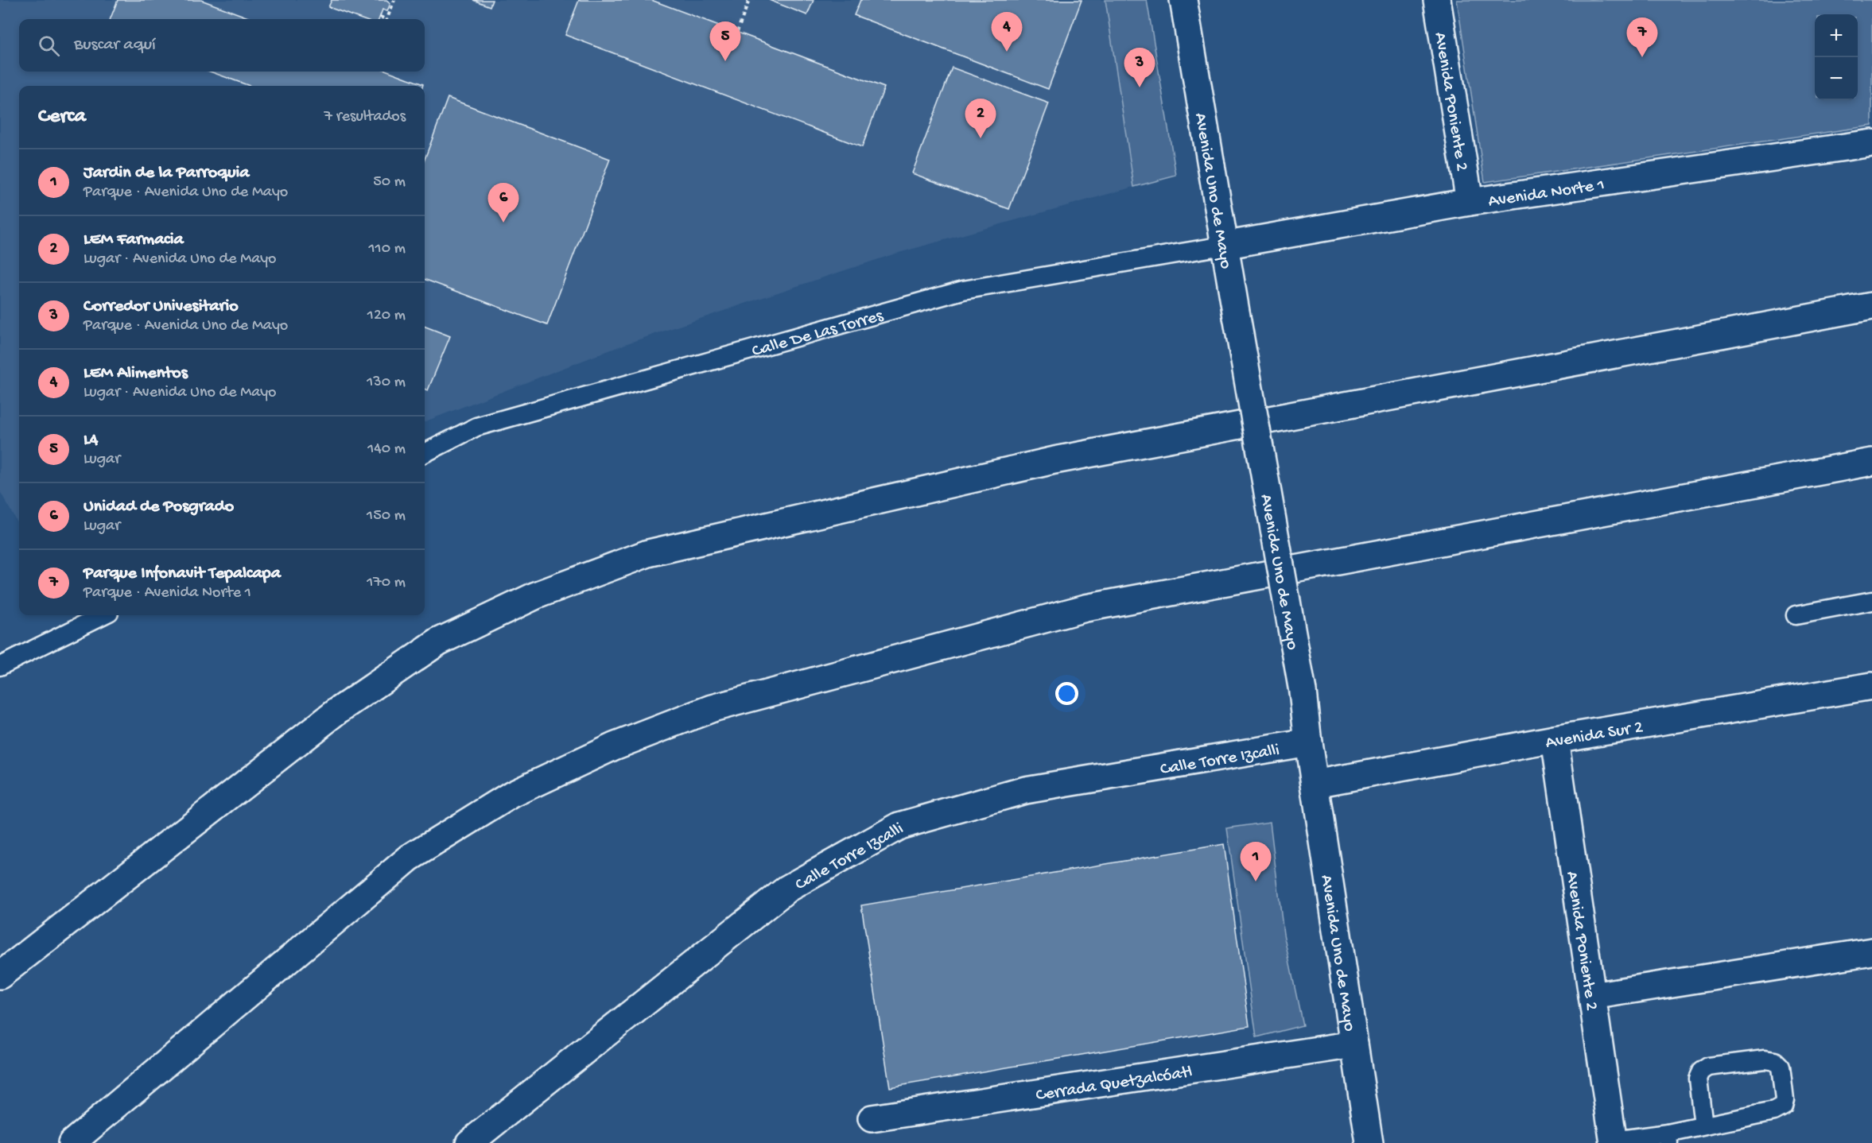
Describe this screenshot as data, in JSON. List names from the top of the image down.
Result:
{
  "streets": {
    "main road": [
      "Avenida Poniente 2",
      "Avenida Uno de Mayo",
      "Avenida Norte 1",
      "Avenida Sur 2",
      "Calle Torre Izcalli",
      "Cerrada Quetzalcóatl"
    ],
    "lane": ["Calle De Las Torres"]
  },
  "crossings": [
    ["Avenida Poniente 2", "Avenida Norte 1"],
    ["Avenida Poniente 2", "Avenida Sur 2"],
    ["Avenida Uno de Mayo", "Avenida Norte 1"],
    ["Avenida Uno de Mayo", "Calle De Las Torres"],
    ["Avenida Uno de Mayo", "Avenida Sur 2"],
    ["Avenida Uno de Mayo", "Calle Torre Izcalli"],
    ["Avenida Uno de Mayo", "Cerrada Quetzalcóatl"],
    ["Avenida Norte 1", "Calle De Las Torres"]
  ],
  "page": {
    "pins": [
      "4",
      "7",
      "5",
      "3",
      "2",
      "6",
      "1"
    ],
    "map_buttons": ["+", "−"],
    "search": "Buscar aquí",
    "heading": ["Cerca", "7 resultados"],
    "list": [
      {
        "mark": "1",
        "name": "Jardin de la Parroquia",
        "note": "Parque · Avenida Uno de Mayo",
        "value": "50 m"
      },
      {
        "mark": "2",
        "name": "LEM Farmacia",
        "note": "Lugar · Avenida Uno de Mayo",
        "value": "110 m"
      },
      {
        "mark": "3",
        "name": "Corredor Univesitario",
        "note": "Parque · Avenida Uno de Mayo",
        "value": "120 m"
      },
      {
        "mark": "4",
        "name": "LEM Alimentos",
        "note": "Lugar · Avenida Uno de Mayo",
        "value": "130 m"
      },
      {
        "mark": "5",
        "name": "L4",
        "note": "Lugar",
        "value": "140 m"
      },
      {
        "mark": "6",
        "name": "Unidad de Posgrado",
        "note": "Lugar",
        "value": "150 m"
      },
      {
        "mark": "7",
        "name": "Parque Infonavit Tepalcapa",
        "note": "Parque · Avenida Norte 1",
        "value": "170 m"
      }
    ]
  }
}
